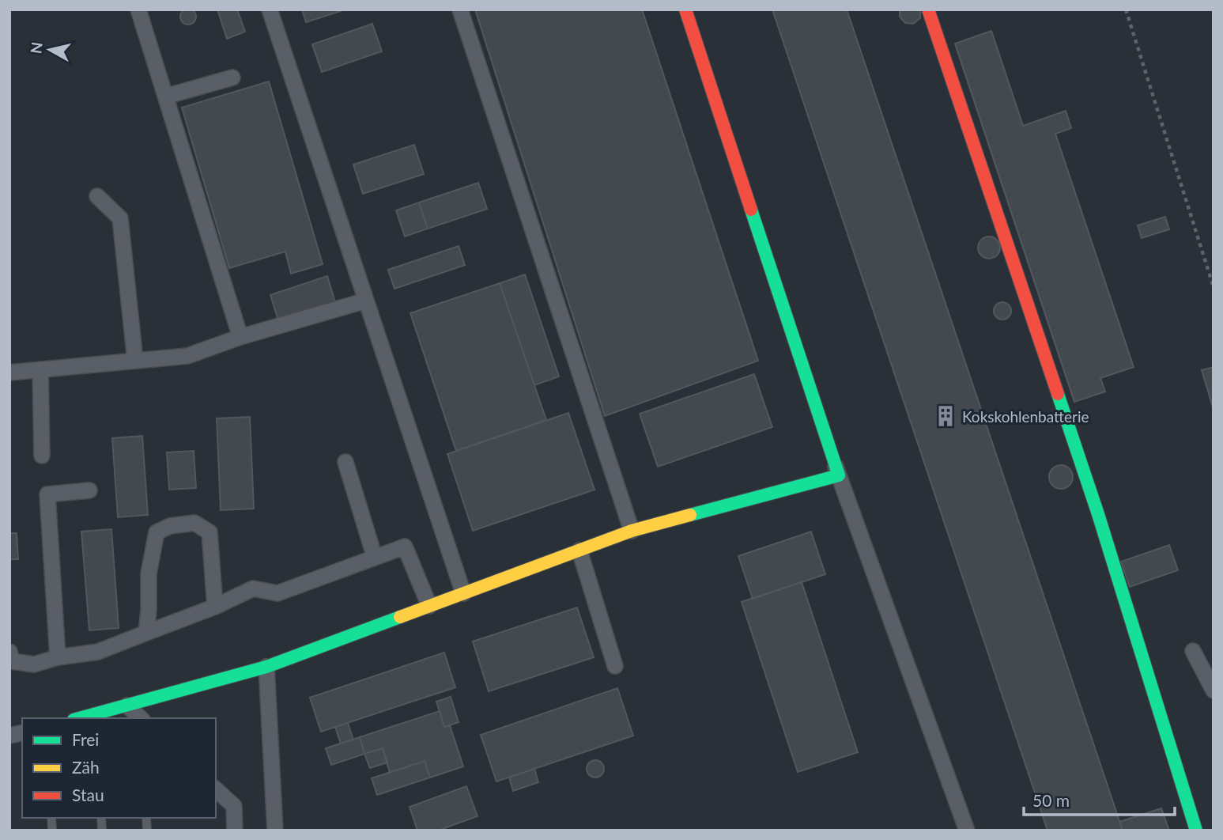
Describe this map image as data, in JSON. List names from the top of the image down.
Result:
{
  "places": {
    "building": ["Kokskohlenbatterie"]
  },
  "legend": ["Frei", "Zäh", "Stau"],
  "scale_bar": "50 m",
  "north": "left"
}
